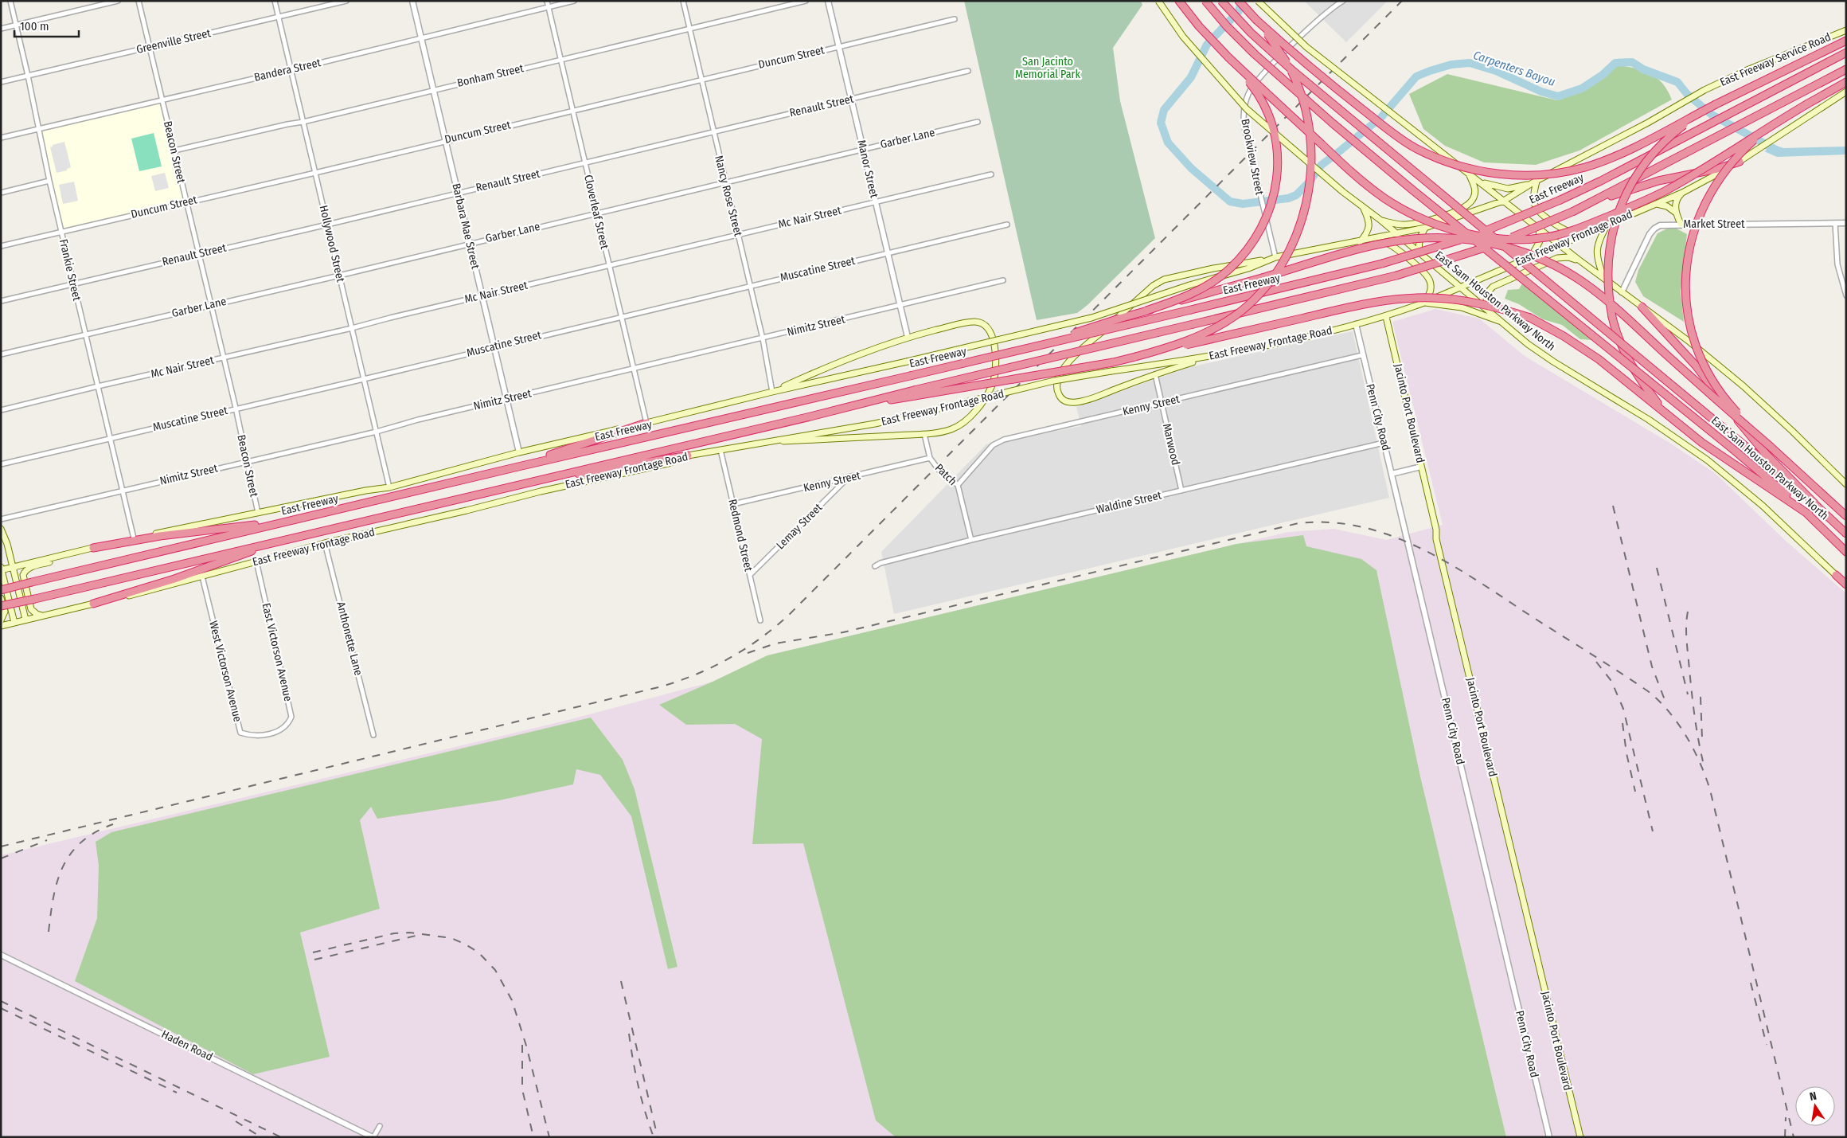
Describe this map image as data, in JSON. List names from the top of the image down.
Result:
{
  "streets": {
    "highway": ["East Freeway", "East Sam Houston Parkway North"],
    "main road": ["East Freeway Service Road", "East Freeway Frontage Road", "Jacinto Port Boulevard"],
    "street": [
      "Greenville Street",
      "Duncum Street",
      "Bandera Street",
      "Bonham Street",
      "Renault Street",
      "Garber Lane",
      "Beacon Street",
      "Brookview Street",
      "Manor Street",
      "Nancy Rose Street",
      "Cloverleaf Street",
      "Mc Nair Street",
      "Market Street",
      "Barbara Mae Street",
      "Hollywood Street",
      "Muscatine Street",
      "Frankie Street",
      "Nimitz Street",
      "Kenny Street",
      "Penn City Road",
      "Marwood",
      "Patch",
      "Waldine Street",
      "Lemay Street",
      "Redmond Street",
      "Anthonette Lane",
      "East Victorson Avenue",
      "West Victorson Avenue",
      "Haden Road"
    ]
  },
  "crossings": [
    ["Greenville Street", "Beacon Street"],
    ["Greenville Street", "Hollywood Street"],
    ["Greenville Street", "Frankie Street"],
    ["Duncum Street", "Beacon Street"],
    ["Duncum Street", "Manor Street"],
    ["Duncum Street", "Nancy Rose Street"],
    ["Duncum Street", "Cloverleaf Street"],
    ["Duncum Street", "Barbara Mae Street"],
    ["Duncum Street", "Hollywood Street"],
    ["Duncum Street", "Frankie Street"],
    ["Bandera Street", "Beacon Street"],
    ["Bandera Street", "Cloverleaf Street"],
    ["Bandera Street", "Barbara Mae Street"],
    ["Bandera Street", "Hollywood Street"],
    ["Bandera Street", "Frankie Street"],
    ["Bonham Street", "Beacon Street"],
    ["Bonham Street", "Nancy Rose Street"],
    ["Bonham Street", "Cloverleaf Street"],
    ["Bonham Street", "Barbara Mae Street"],
    ["Bonham Street", "Hollywood Street"],
    ["Renault Street", "Beacon Street"],
    ["Renault Street", "Manor Street"],
    ["Renault Street", "Nancy Rose Street"],
    ["Renault Street", "Cloverleaf Street"],
    ["Renault Street", "Barbara Mae Street"],
    ["Renault Street", "Hollywood Street"],
    ["Renault Street", "Frankie Street"],
    ["Garber Lane", "Beacon Street"],
    ["Garber Lane", "Manor Street"],
    ["Garber Lane", "Nancy Rose Street"],
    ["Garber Lane", "Cloverleaf Street"],
    ["Garber Lane", "Barbara Mae Street"],
    ["Garber Lane", "Hollywood Street"],
    ["Garber Lane", "Frankie Street"],
    ["Beacon Street", "Mc Nair Street"],
    ["Beacon Street", "Muscatine Street"],
    ["Beacon Street", "Nimitz Street"],
    ["Manor Street", "Mc Nair Street"],
    ["Manor Street", "Muscatine Street"],
    ["Manor Street", "Nimitz Street"],
    ["Nancy Rose Street", "Mc Nair Street"],
    ["Nancy Rose Street", "Muscatine Street"],
    ["Nancy Rose Street", "Nimitz Street"],
    ["Cloverleaf Street", "Mc Nair Street"],
    ["Cloverleaf Street", "Muscatine Street"],
    ["Cloverleaf Street", "Nimitz Street"],
    ["Mc Nair Street", "Barbara Mae Street"],
    ["Mc Nair Street", "Hollywood Street"],
    ["Mc Nair Street", "Frankie Street"],
    ["Barbara Mae Street", "Muscatine Street"],
    ["Barbara Mae Street", "Nimitz Street"],
    ["East Freeway Frontage Road", "East Sam Houston Parkway North"],
    ["East Freeway Frontage Road", "Jacinto Port Boulevard"],
    ["East Freeway Frontage Road", "Penn City Road"],
    ["East Freeway Frontage Road", "Redmond Street"],
    ["East Freeway Frontage Road", "Anthonette Lane"],
    ["East Freeway Frontage Road", "East Victorson Avenue"],
    ["East Freeway Frontage Road", "West Victorson Avenue"],
    ["Hollywood Street", "Muscatine Street"],
    ["Hollywood Street", "Nimitz Street"],
    ["Muscatine Street", "Frankie Street"],
    ["Frankie Street", "Nimitz Street"],
    ["Kenny Street", "Penn City Road"],
    ["Kenny Street", "Marwood"],
    ["Kenny Street", "Patch"],
    ["Kenny Street", "Lemay Street"],
    ["Kenny Street", "Redmond Street"],
    ["Penn City Road", "Waldine Street"],
    ["Marwood", "Waldine Street"],
    ["Patch", "Waldine Street"],
    ["Lemay Street", "Redmond Street"],
    ["East Victorson Avenue", "West Victorson Avenue"]
  ],
  "water": ["Carpenters Bayou"],
  "parks": ["San Jacinto Memorial Park"],
  "scale_bar": "100 m",
  "north": "top"
}
